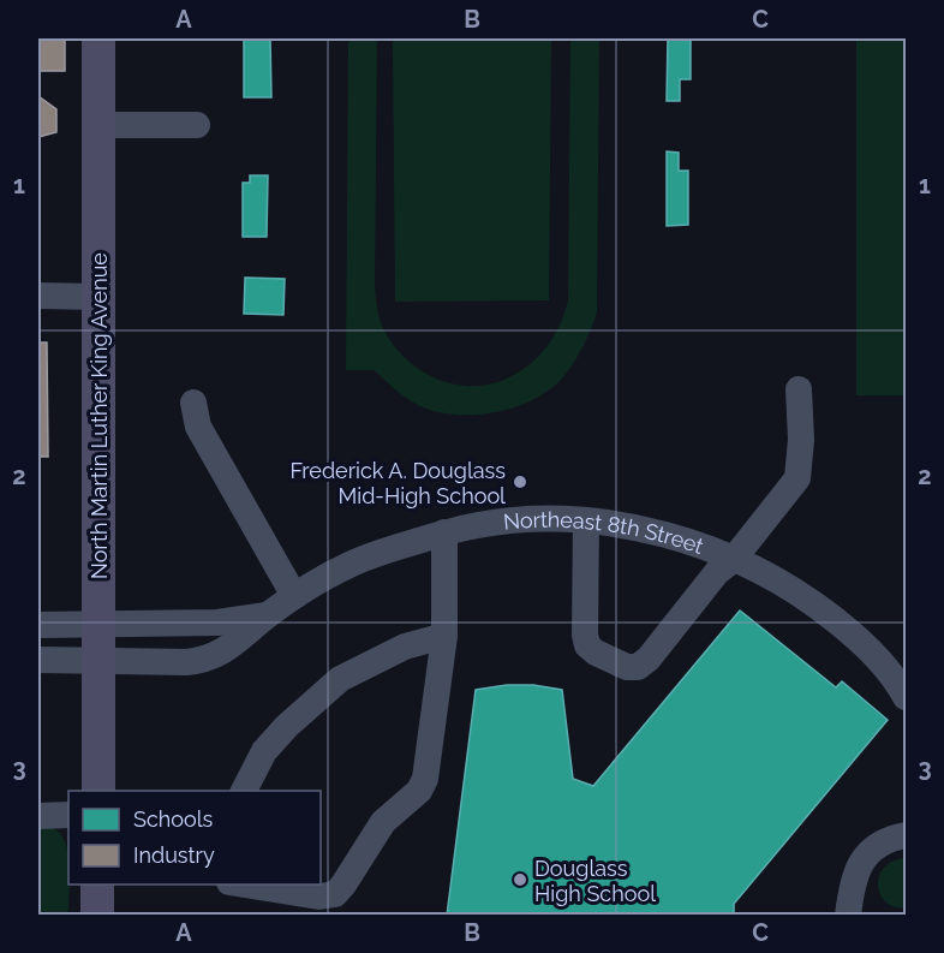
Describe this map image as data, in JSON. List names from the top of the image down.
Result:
{
  "streets": {
    "main road": ["North Martin Luther King Avenue"],
    "street": ["Northeast 8th Street"]
  },
  "crossings": [
    ["North Martin Luther King Avenue", "Northeast 8th Street"]
  ],
  "places": ["Frederick A. Douglass Mid-High School", "Douglass High School"],
  "legend": ["Schools", "Industry"],
  "grid": {
    "columns": ["A", "B", "C"],
    "rows": ["1", "2", "3"]
  }
}
